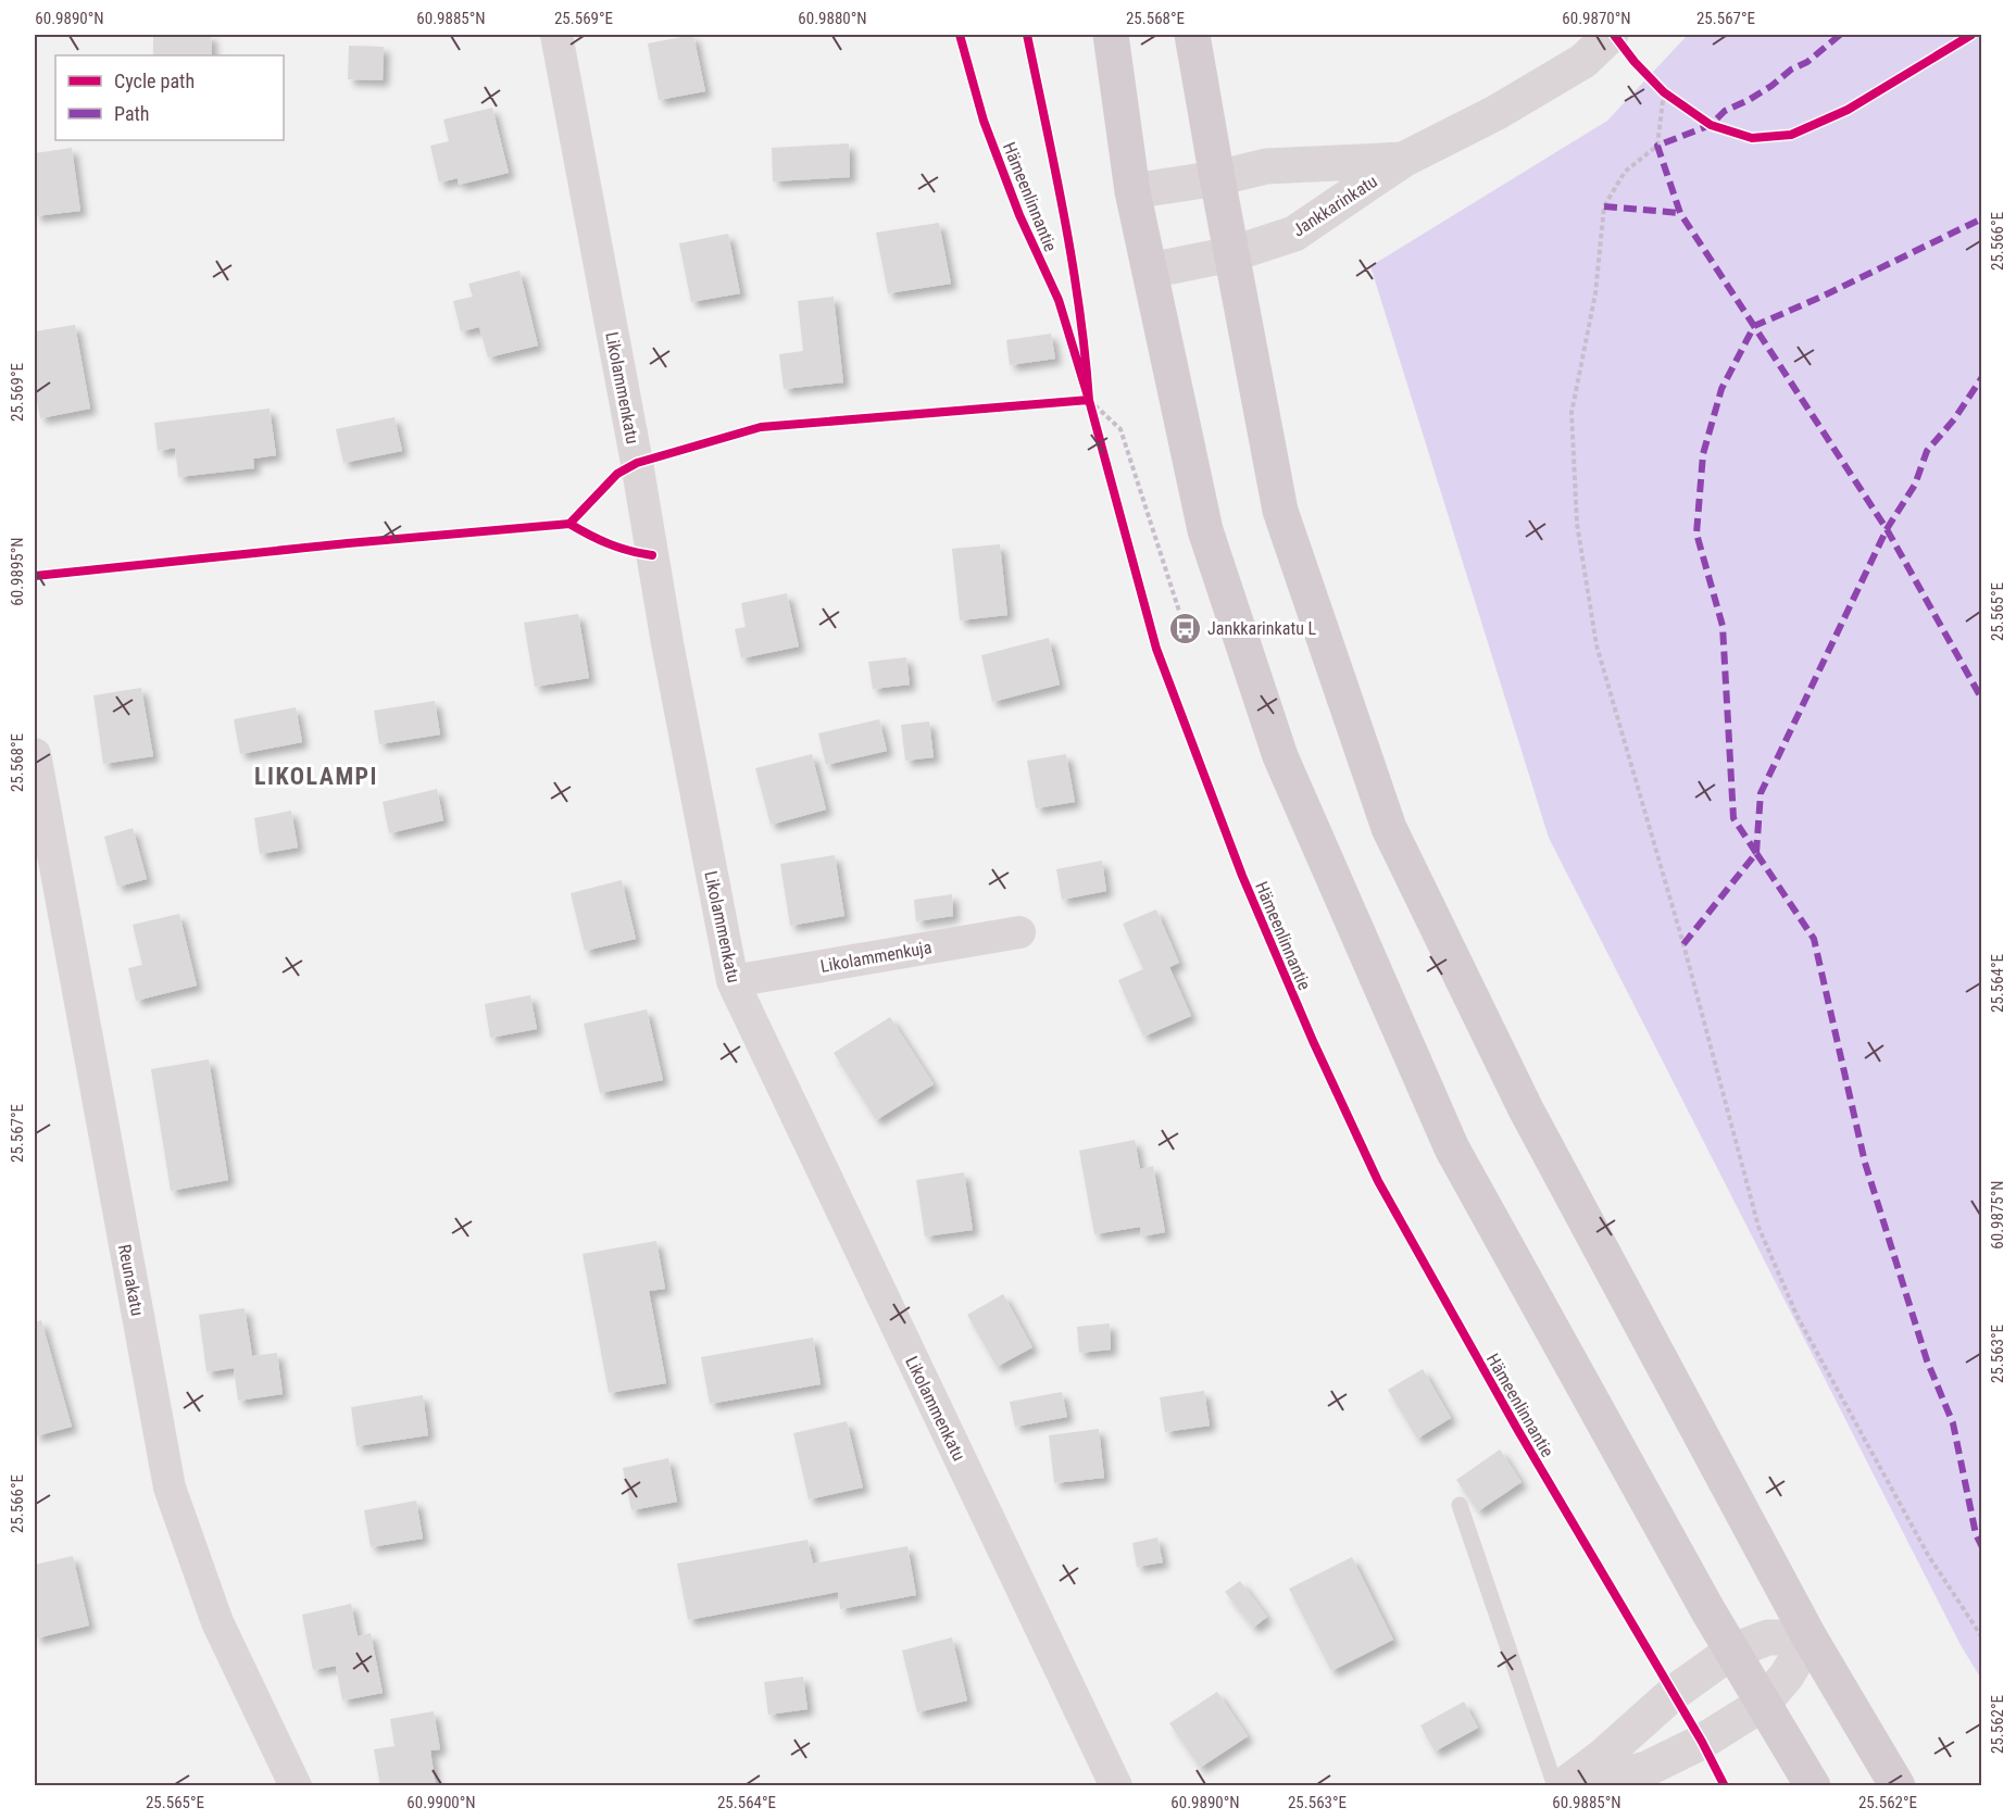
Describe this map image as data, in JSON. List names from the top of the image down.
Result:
{
  "streets": {
    "street": [
      "Jankkarinkatu",
      "Likolammenkatu",
      "Likolammenkuja",
      "Reunakatu"
    ],
    "cycle path": ["Hämeenlinnantie"]
  },
  "crossings": [
    ["Likolammenkatu", "Likolammenkuja"]
  ],
  "districts": ["LIKOLAMPI"],
  "places": {
    "bus stop": ["Jankkarinkatu L"]
  },
  "legend": ["Cycle path", "Path"],
  "coordinates": [
    "60.9890°N",
    "60.9885°N",
    "25.569°E",
    "60.9880°N",
    "25.568°E",
    "60.9870°N",
    "25.567°E",
    "25.566°E",
    "60.9895°N",
    "25.565°E",
    "25.564°E",
    "60.9875°N",
    "25.563°E",
    "25.562°E",
    "60.9900°N"
  ]
}
